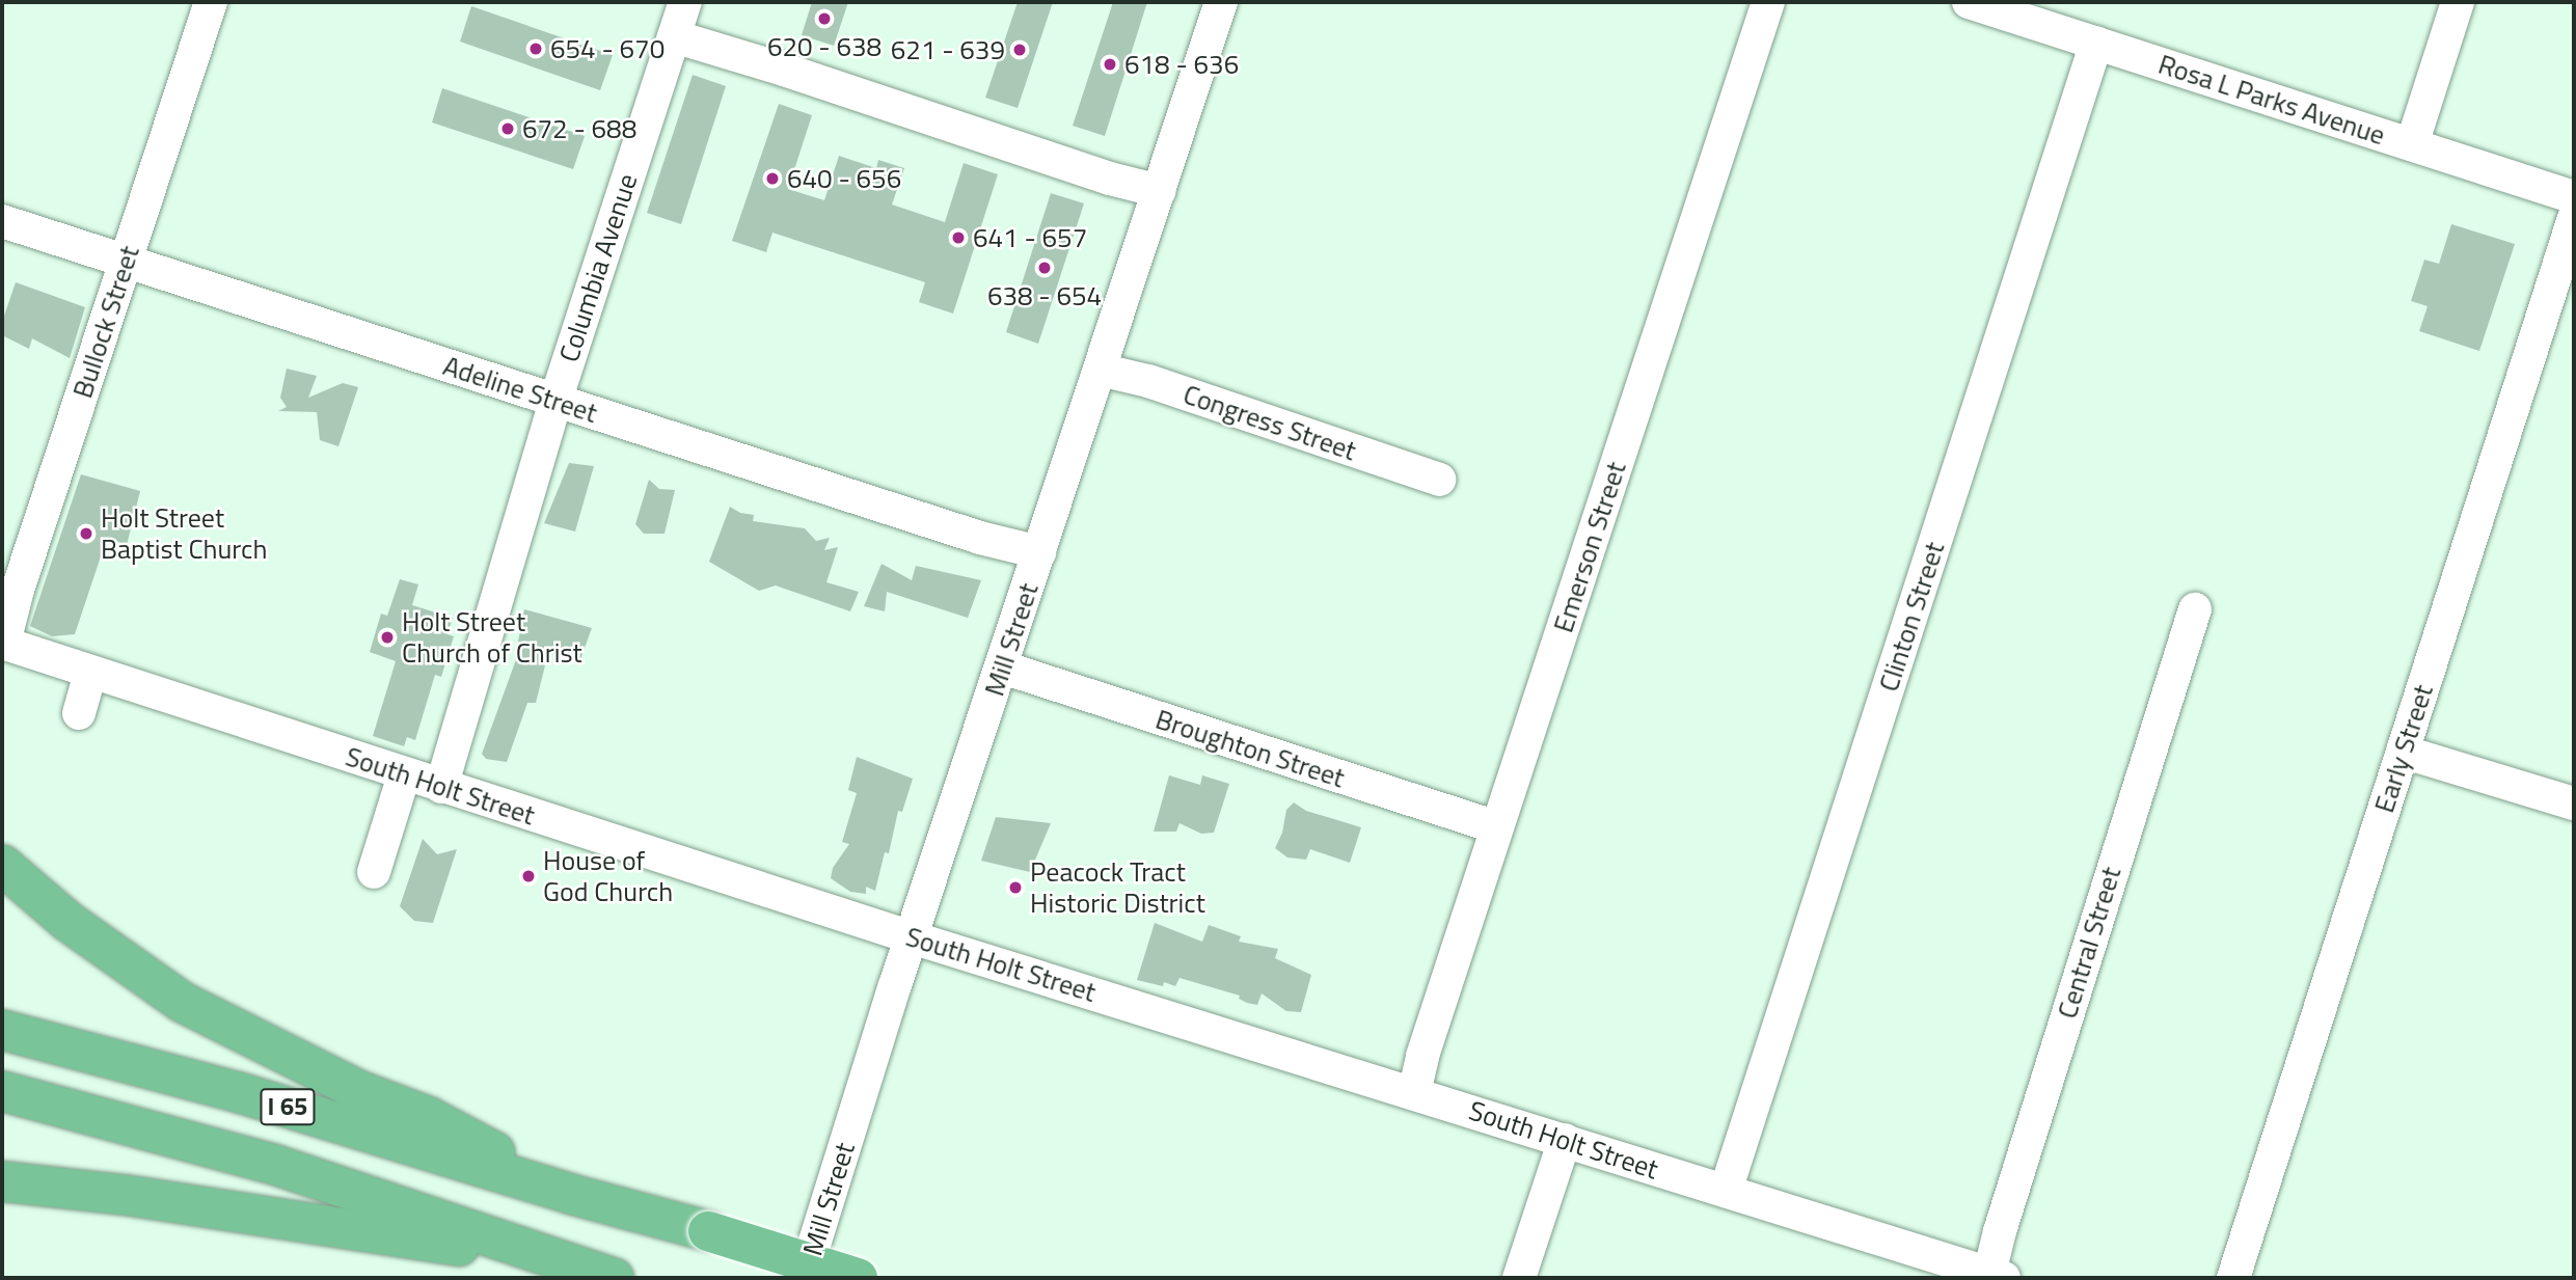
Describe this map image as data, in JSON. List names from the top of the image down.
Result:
{
  "streets": {
    "highway": ["I 65"],
    "street": [
      "Rosa L Parks Avenue",
      "Columbia Avenue",
      "Bullock Street",
      "Adeline Street",
      "Congress Street",
      "Emerson Street",
      "Clinton Street",
      "Mill Street",
      "Broughton Street",
      "Early Street",
      "South Holt Street",
      "Central Street"
    ]
  },
  "crossings": [
    ["Rosa L Parks Avenue", "Clinton Street"],
    ["Columbia Avenue", "Adeline Street"],
    ["Columbia Avenue", "South Holt Street"],
    ["Bullock Street", "Adeline Street"],
    ["Bullock Street", "South Holt Street"],
    ["Adeline Street", "Mill Street"],
    ["Congress Street", "Mill Street"],
    ["Emerson Street", "Broughton Street"],
    ["Emerson Street", "South Holt Street"],
    ["Clinton Street", "South Holt Street"],
    ["Mill Street", "Broughton Street"],
    ["Mill Street", "South Holt Street"],
    ["South Holt Street", "Central Street"]
  ],
  "places": [
    "620 - 638",
    "654 - 670",
    "621 - 639",
    "618 - 636",
    "672 - 688",
    "640 - 656",
    "641 - 657",
    "638 - 654",
    "Holt Street Baptist Church",
    "Holt Street Church of Christ",
    "House of God Church",
    "Peacock Tract Historic District"
  ]
}
